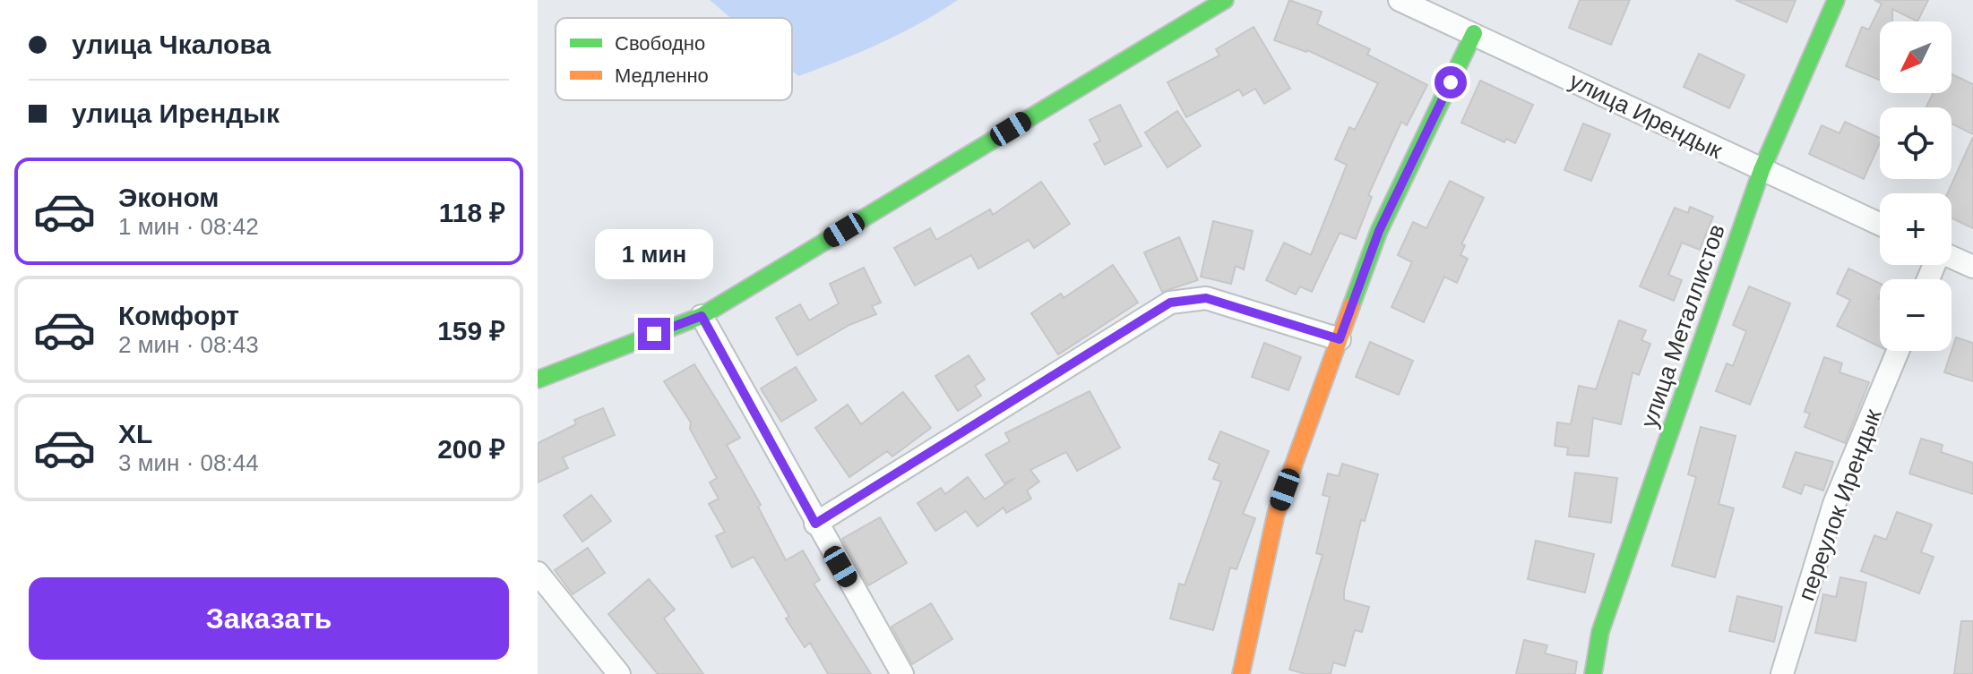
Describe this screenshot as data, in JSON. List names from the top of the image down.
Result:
{
  "streets": {
    "street": ["улица Ирендык", "улица Металлистов", "переулок Ирендык"]
  },
  "crossings": [
    ["улица Ирендык", "улица Металлистов"]
  ],
  "legend": ["Свободно", "Медленно"],
  "north": "bottom left",
  "page": {
    "banner": ["улица Чкалова", "улица Ирендык"],
    "map_buttons": ["+", "−"],
    "list": [
      {
        "name": "Эконом",
        "note": "1 мин · 08:42",
        "value": "118 ₽"
      },
      {
        "name": "Комфорт",
        "note": "2 мин · 08:43",
        "value": "159 ₽"
      },
      {
        "name": "XL",
        "note": "3 мин · 08:44",
        "value": "200 ₽"
      }
    ],
    "bubble": "1 мин",
    "buttons": "Заказать"
  }
}
